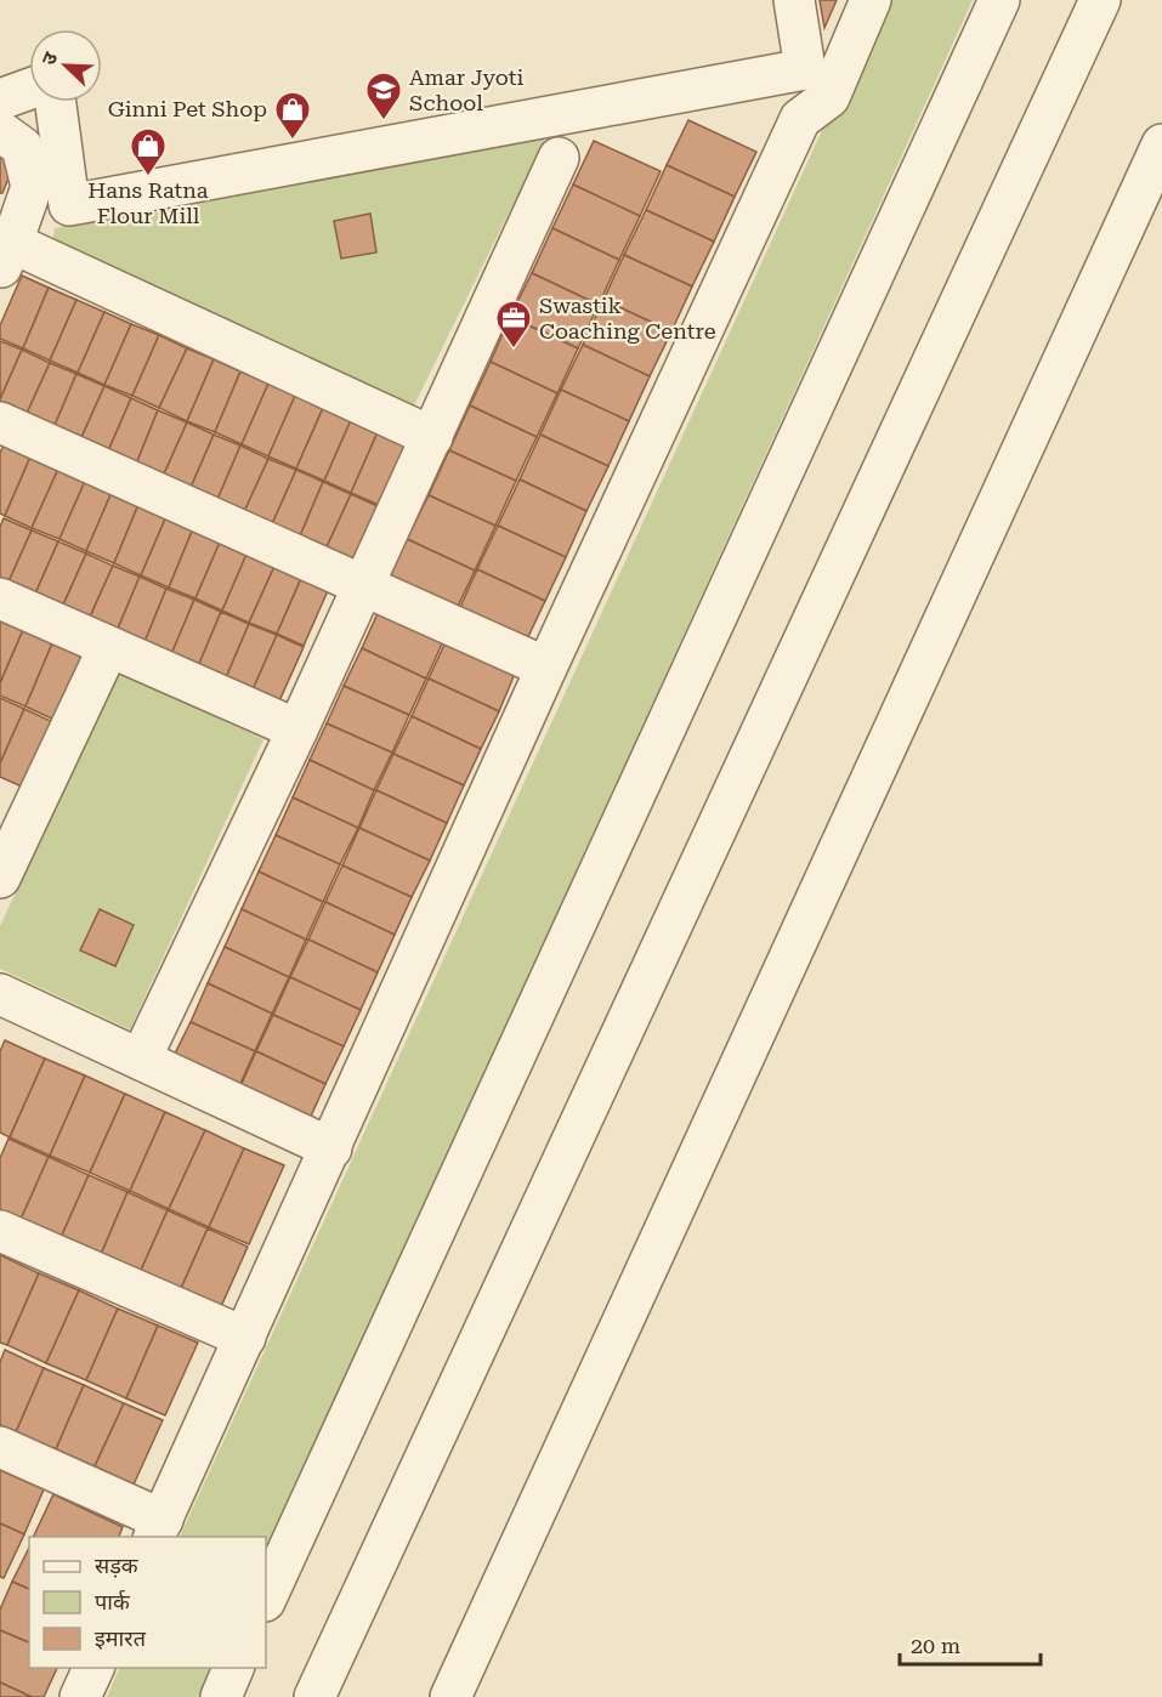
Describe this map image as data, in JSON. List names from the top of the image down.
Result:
{
  "places": {
    "school or university": ["Amar Jyoti School"],
    "shop": ["Ginni Pet Shop", "Hans Ratna Flour Mill"],
    "office": ["Swastik Coaching Centre"]
  },
  "legend": ["सड़क", "पार्क", "इमारत"],
  "scale_bar": "20 m",
  "north": "top left"
}
